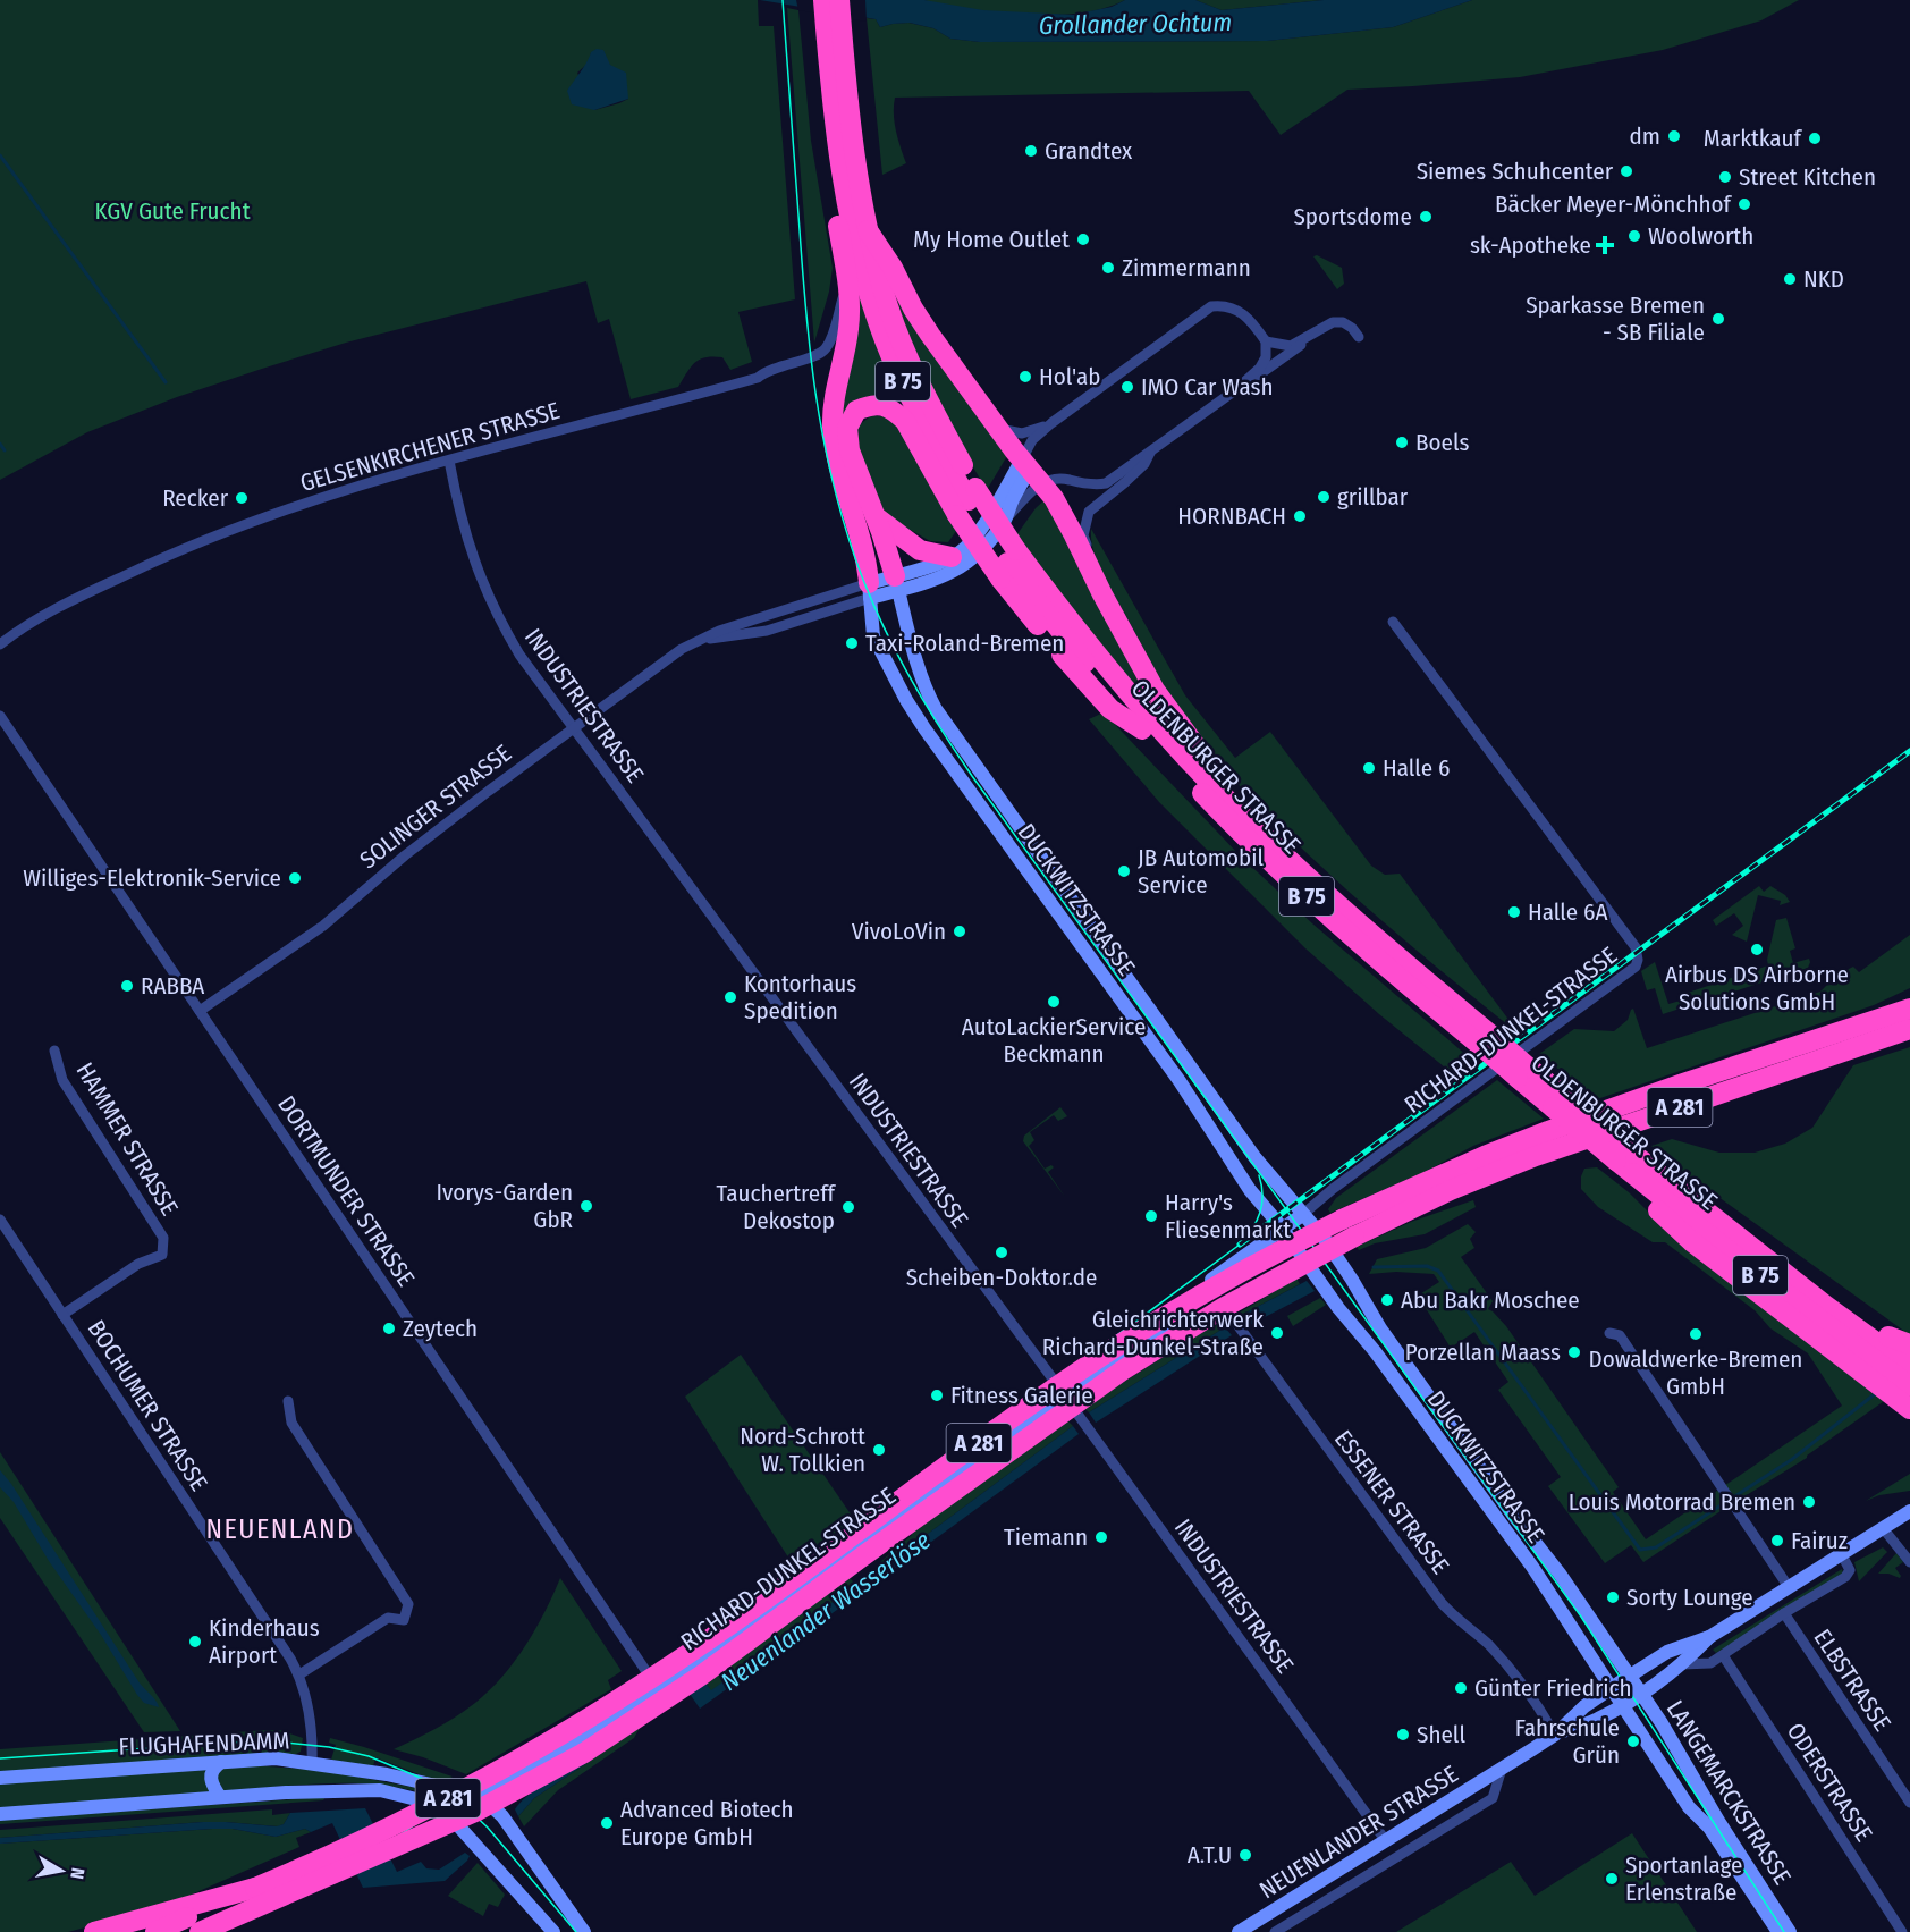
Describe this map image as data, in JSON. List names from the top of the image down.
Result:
{
  "streets": {
    "highway": ["B 75", "OLDENBURGER STRASSE", "A 281"],
    "main road": [
      "SOLINGER STRASSE",
      "DUCKWITZSTRASSE",
      "RICHARD-DUNKEL-STRASSE",
      "FLUGHAFENDAMM",
      "LANGEMARCKSTRASSE",
      "NEUENLANDER STRASSE"
    ],
    "street": [
      "GELSENKIRCHENER STRASSE",
      "INDUSTRIESTRASSE",
      "HAMMER STRASSE",
      "DORTMUNDER STRASSE",
      "BOCHUMER STRASSE",
      "ESSENER STRASSE",
      "ELBSTRASSE",
      "ODERSTRASSE"
    ]
  },
  "crossings": [
    ["GELSENKIRCHENER STRASSE", "INDUSTRIESTRASSE"],
    ["INDUSTRIESTRASSE", "SOLINGER STRASSE"],
    ["INDUSTRIESTRASSE", "RICHARD-DUNKEL-STRASSE"],
    ["INDUSTRIESTRASSE", "NEUENLANDER STRASSE"],
    ["SOLINGER STRASSE", "DUCKWITZSTRASSE"],
    ["SOLINGER STRASSE", "DORTMUNDER STRASSE"],
    ["DUCKWITZSTRASSE", "RICHARD-DUNKEL-STRASSE"],
    ["DUCKWITZSTRASSE", "LANGEMARCKSTRASSE"],
    ["DUCKWITZSTRASSE", "NEUENLANDER STRASSE"],
    ["RICHARD-DUNKEL-STRASSE", "DORTMUNDER STRASSE"],
    ["RICHARD-DUNKEL-STRASSE", "ESSENER STRASSE"],
    ["RICHARD-DUNKEL-STRASSE", "FLUGHAFENDAMM"],
    ["HAMMER STRASSE", "BOCHUMER STRASSE"],
    ["BOCHUMER STRASSE", "FLUGHAFENDAMM"],
    ["ESSENER STRASSE", "NEUENLANDER STRASSE"],
    ["ELBSTRASSE", "NEUENLANDER STRASSE"],
    ["ODERSTRASSE", "NEUENLANDER STRASSE"],
    ["LANGEMARCKSTRASSE", "NEUENLANDER STRASSE"]
  ],
  "districts": ["NEUENLAND"],
  "water": ["Grollander Ochtum", "Neuenlander Wasserlöse"],
  "parks": ["KGV Gute Frucht"],
  "places": {
    "other": [
      "dm",
      "Marktkauf",
      "Grandtex",
      "Siemes Schuhcenter",
      "Street Kitchen",
      "Bäcker Meyer-Mönchhof",
      "Sportsdome",
      "Woolworth",
      "My Home Outlet",
      "Zimmermann",
      "NKD",
      "Sparkasse Bremen - SB Filiale",
      "Hol'ab",
      "IMO Car Wash",
      "Boels",
      "grillbar",
      "Recker",
      "HORNBACH",
      "Taxi-Roland-Bremen",
      "Halle 6",
      "JB Automobil Service",
      "Williges-Elektronik-Service",
      "Halle 6A",
      "VivoLoVin",
      "Airbus DS Airborne Solutions GmbH",
      "RABBA",
      "Kontorhaus Spedition",
      "AutoLackierService Beckmann",
      "Ivorys-Garden GbR",
      "Tauchertreff Dekostop",
      "Harry's Fliesenmarkt",
      "Scheiben-Doktor.de",
      "Abu Bakr Moschee",
      "Zeytech",
      "Gleichrichterwerk Richard-Dunkel-Straße",
      "Dowaldwerke-Bremen GmbH",
      "Porzellan Maass",
      "Fitness Galerie",
      "Nord-Schrott W. Tollkien",
      "Louis Motorrad Bremen",
      "Tiemann",
      "Fairuz",
      "Sorty Lounge",
      "Kinderhaus Airport",
      "Günter Friedrich",
      "Shell",
      "Fahrschule Grün",
      "Advanced Biotech Europe GmbH",
      "A.T.U",
      "Sportanlage Erlenstraße"
    ],
    "health": ["sk-Apotheke"]
  },
  "north": "right"
}
